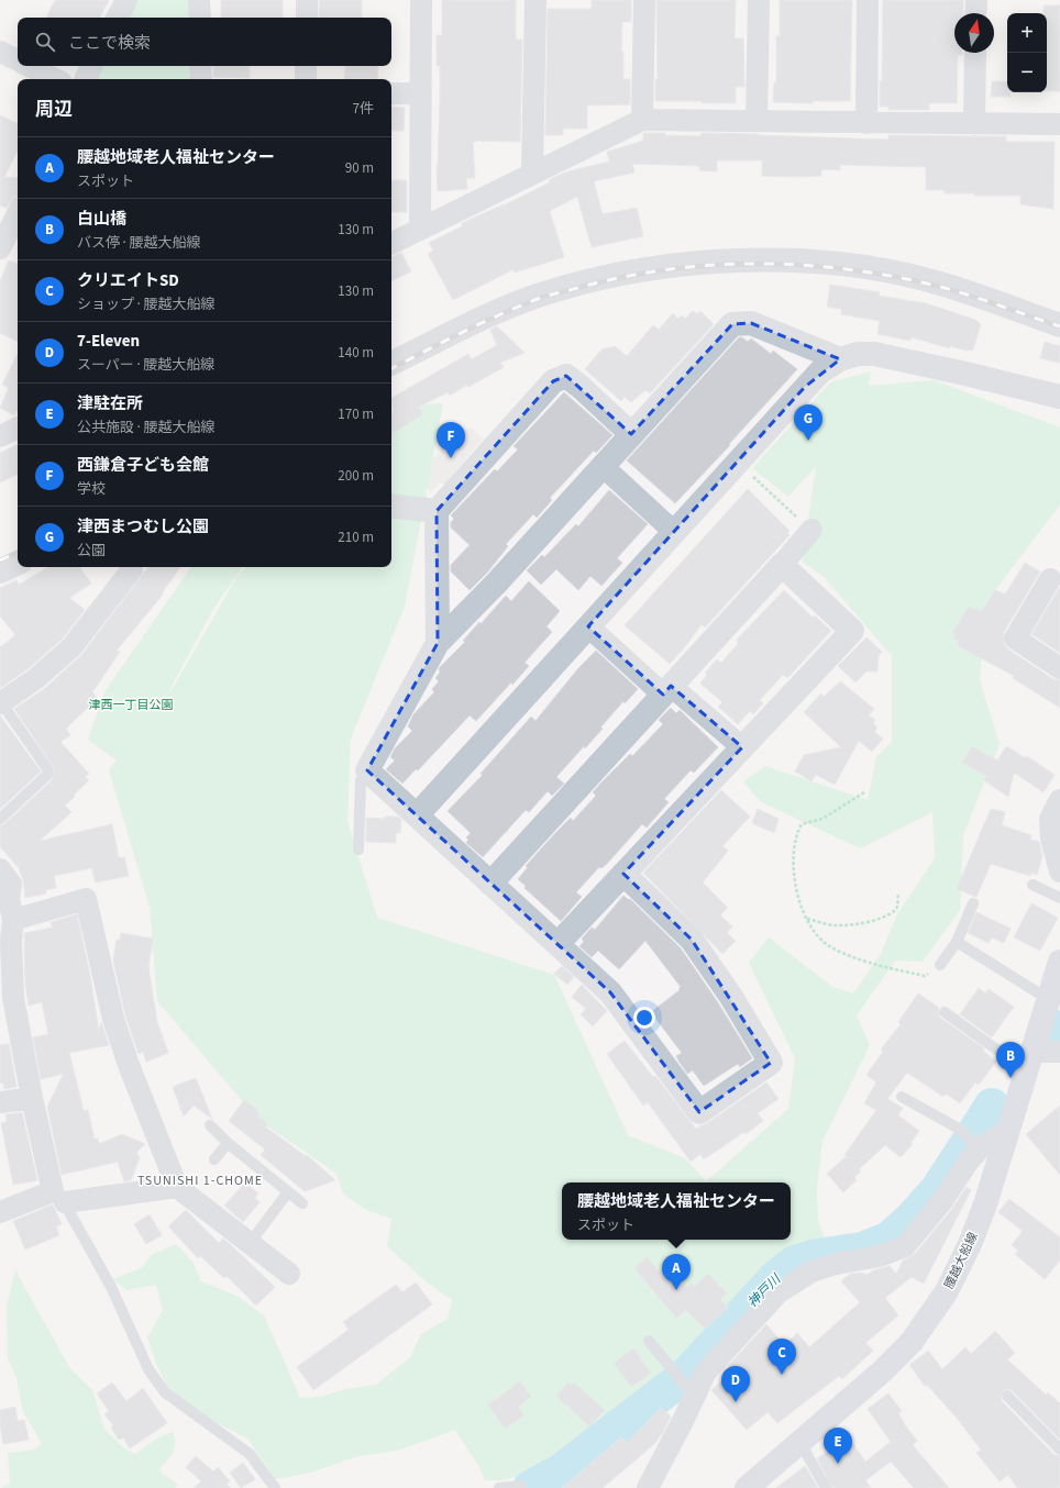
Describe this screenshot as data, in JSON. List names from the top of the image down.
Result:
{
  "streets": {
    "main road": ["腰越大船線"]
  },
  "districts": ["TSUNISHI 1-CHOME"],
  "water": ["神戸川"],
  "parks": ["津西一丁目公園"],
  "north": "top",
  "page": {
    "map_buttons": ["+", "−"],
    "search": "ここで検索",
    "heading": ["周辺", "7件"],
    "list": [
      {
        "mark": "A",
        "name": "腰越地域老人福祉センター",
        "note": "スポット",
        "value": "90 m"
      },
      {
        "mark": "B",
        "name": "白山橋",
        "note": "バス停 · 腰越大船線",
        "value": "130 m"
      },
      {
        "mark": "C",
        "name": "クリエイトSD",
        "note": "ショップ · 腰越大船線",
        "value": "130 m"
      },
      {
        "mark": "D",
        "name": "7-Eleven",
        "note": "スーパー · 腰越大船線",
        "value": "140 m"
      },
      {
        "mark": "E",
        "name": "津駐在所",
        "note": "公共施設 · 腰越大船線",
        "value": "170 m"
      },
      {
        "mark": "F",
        "name": "西鎌倉子ども会館",
        "note": "学校",
        "value": "200 m"
      },
      {
        "mark": "G",
        "name": "津西まつむし公園",
        "note": "公園",
        "value": "210 m"
      }
    ],
    "pins": [
      "G",
      "F",
      "B",
      "A",
      "C",
      "D",
      "E"
    ],
    "popup": ["腰越地域老人福祉センター", "スポット"]
  }
}
